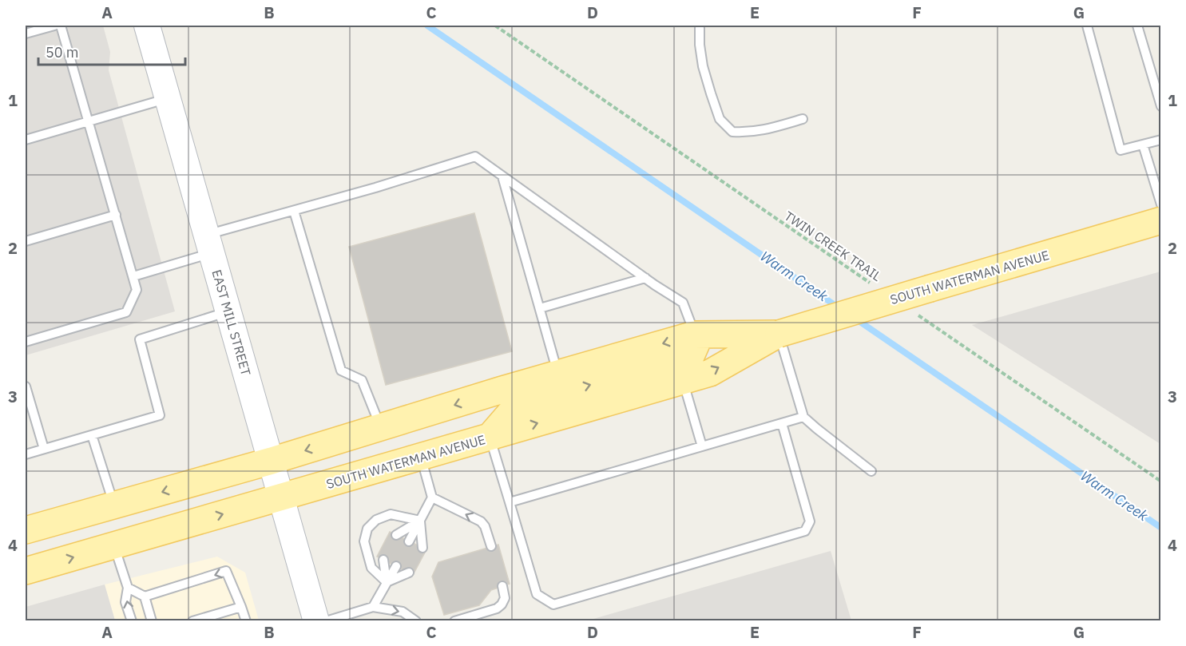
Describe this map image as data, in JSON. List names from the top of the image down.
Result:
{
  "streets": {
    "main road": ["SOUTH WATERMAN AVENUE", "EAST MILL STREET"],
    "path": ["TWIN CREEK TRAIL"]
  },
  "crossings": [
    ["SOUTH WATERMAN AVENUE", "EAST MILL STREET"]
  ],
  "water": ["Warm Creek"],
  "scale_bar": "50 m",
  "grid": {
    "columns": [
      "A",
      "B",
      "C",
      "D",
      "E",
      "F",
      "G"
    ],
    "rows": [
      "1",
      "2",
      "3",
      "4"
    ]
  }
}
